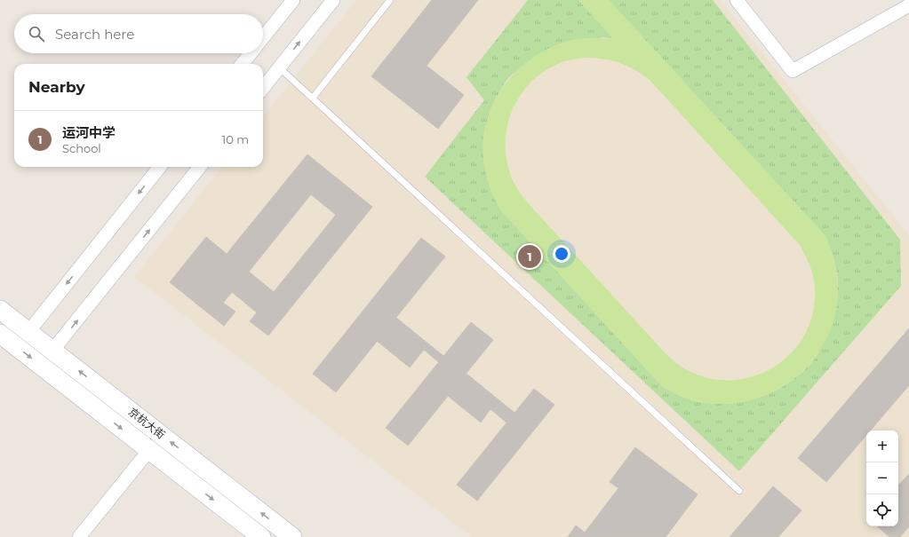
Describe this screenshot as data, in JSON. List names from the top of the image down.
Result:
{
  "streets": {
    "main road": ["京杭大街"]
  },
  "page": {
    "search": "Search here",
    "heading": "Nearby",
    "list": [
      {
        "mark": "1",
        "name": "运河中学",
        "note": "School",
        "value": "10 m"
      }
    ],
    "pins": "1",
    "map_buttons": ["+", "−"]
  }
}
